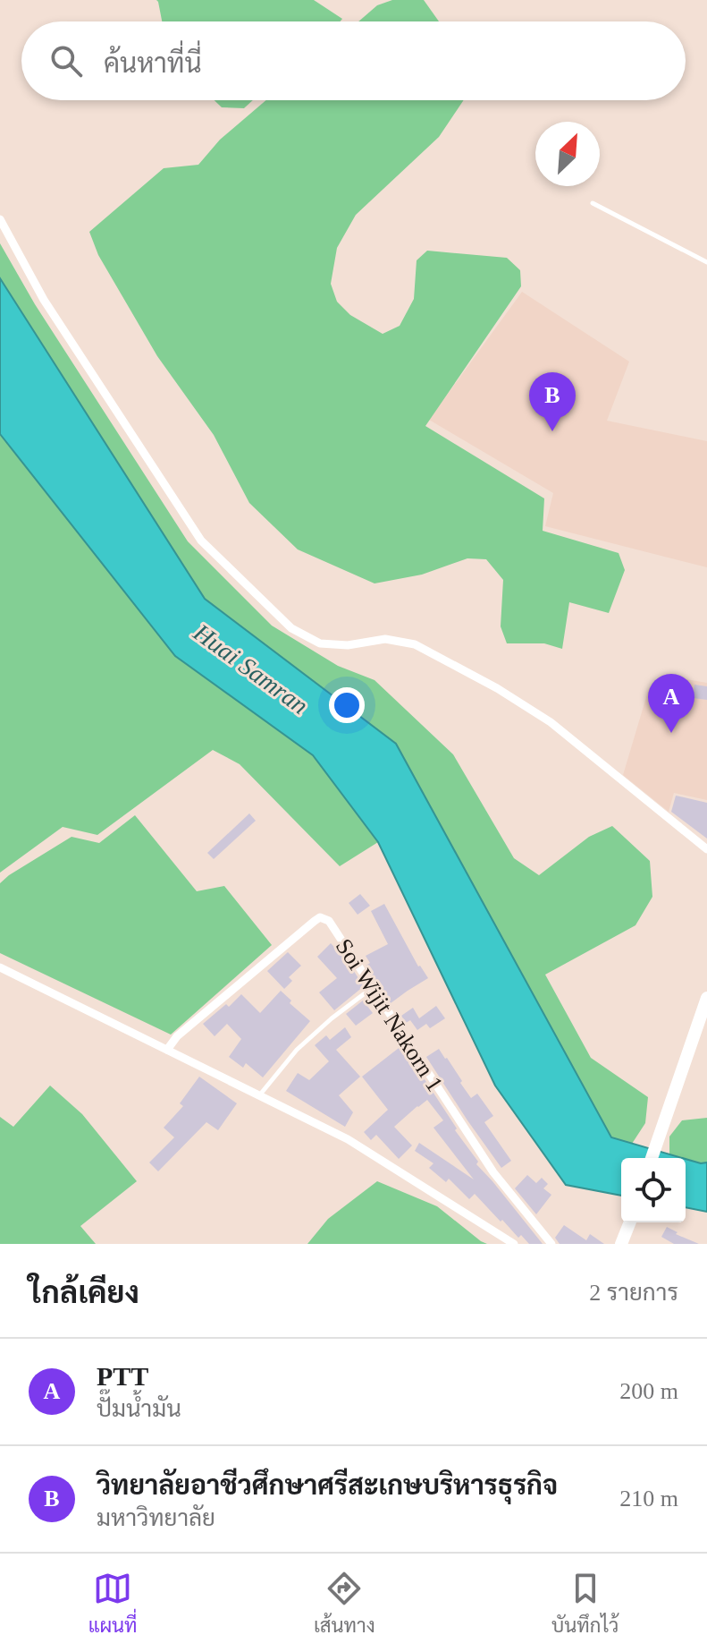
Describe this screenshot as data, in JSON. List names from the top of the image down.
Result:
{
  "streets": {
    "street": ["Soi Wijit Nakorn 1"]
  },
  "water": ["Huai Samran"],
  "north": "top right",
  "page": {
    "search": "ค้นหาที่นี่",
    "pins": ["B", "A"],
    "heading": ["ใกล้เคียง", "2 รายการ"],
    "list": [
      {
        "mark": "A",
        "name": "PTT",
        "note": "ปั๊มน้ำมัน",
        "value": "200 m"
      },
      {
        "mark": "B",
        "name": "วิทยาลัยอาชีวศึกษาศรีสะเกษบริหารธุรกิจ",
        "note": "มหาวิทยาลัย",
        "value": "210 m"
      }
    ],
    "nav": ["แผนที่", "เส้นทาง", "บันทึกไว้"]
  }
}
